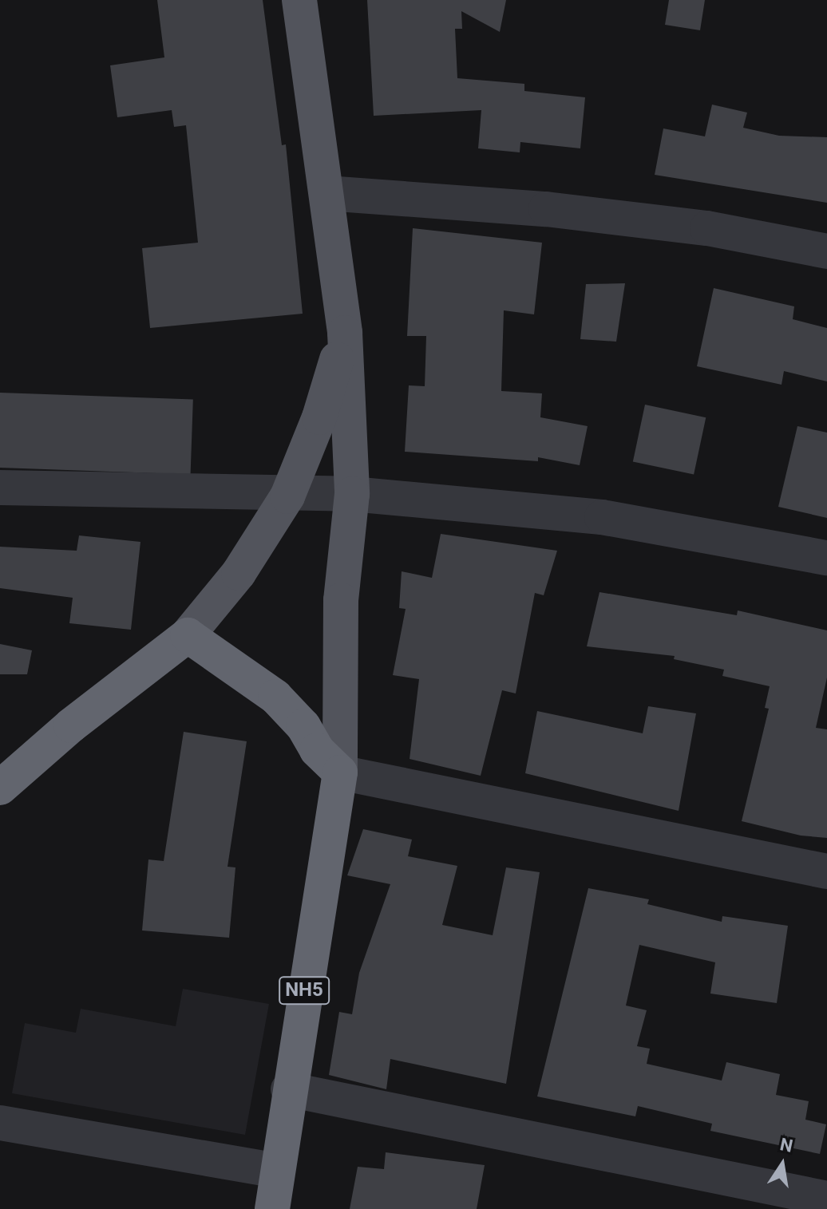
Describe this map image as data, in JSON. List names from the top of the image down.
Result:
{
  "streets": {
    "highway": ["NH5"]
  },
  "north": "top"
}
